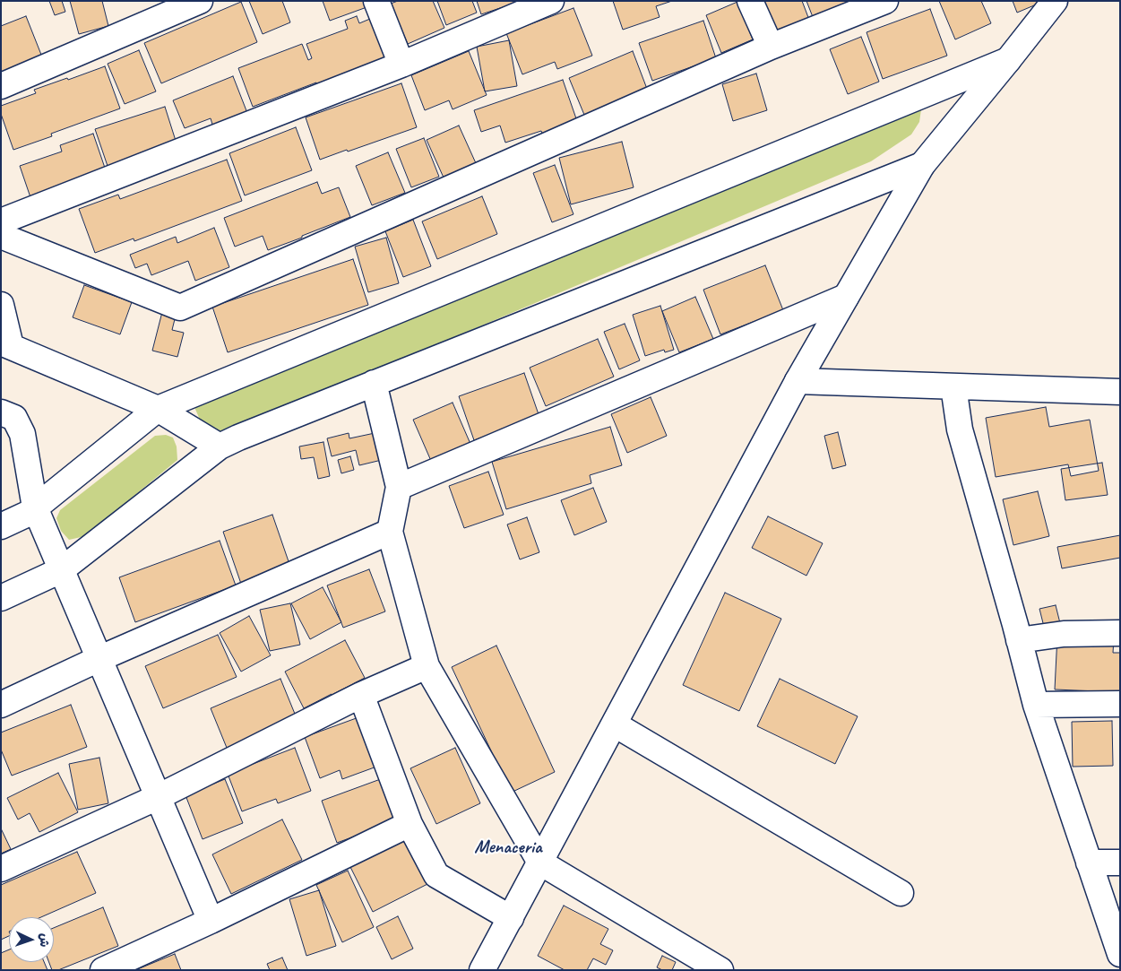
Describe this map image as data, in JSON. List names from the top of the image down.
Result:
{
  "districts": ["Menaceria"],
  "north": "right"
}
